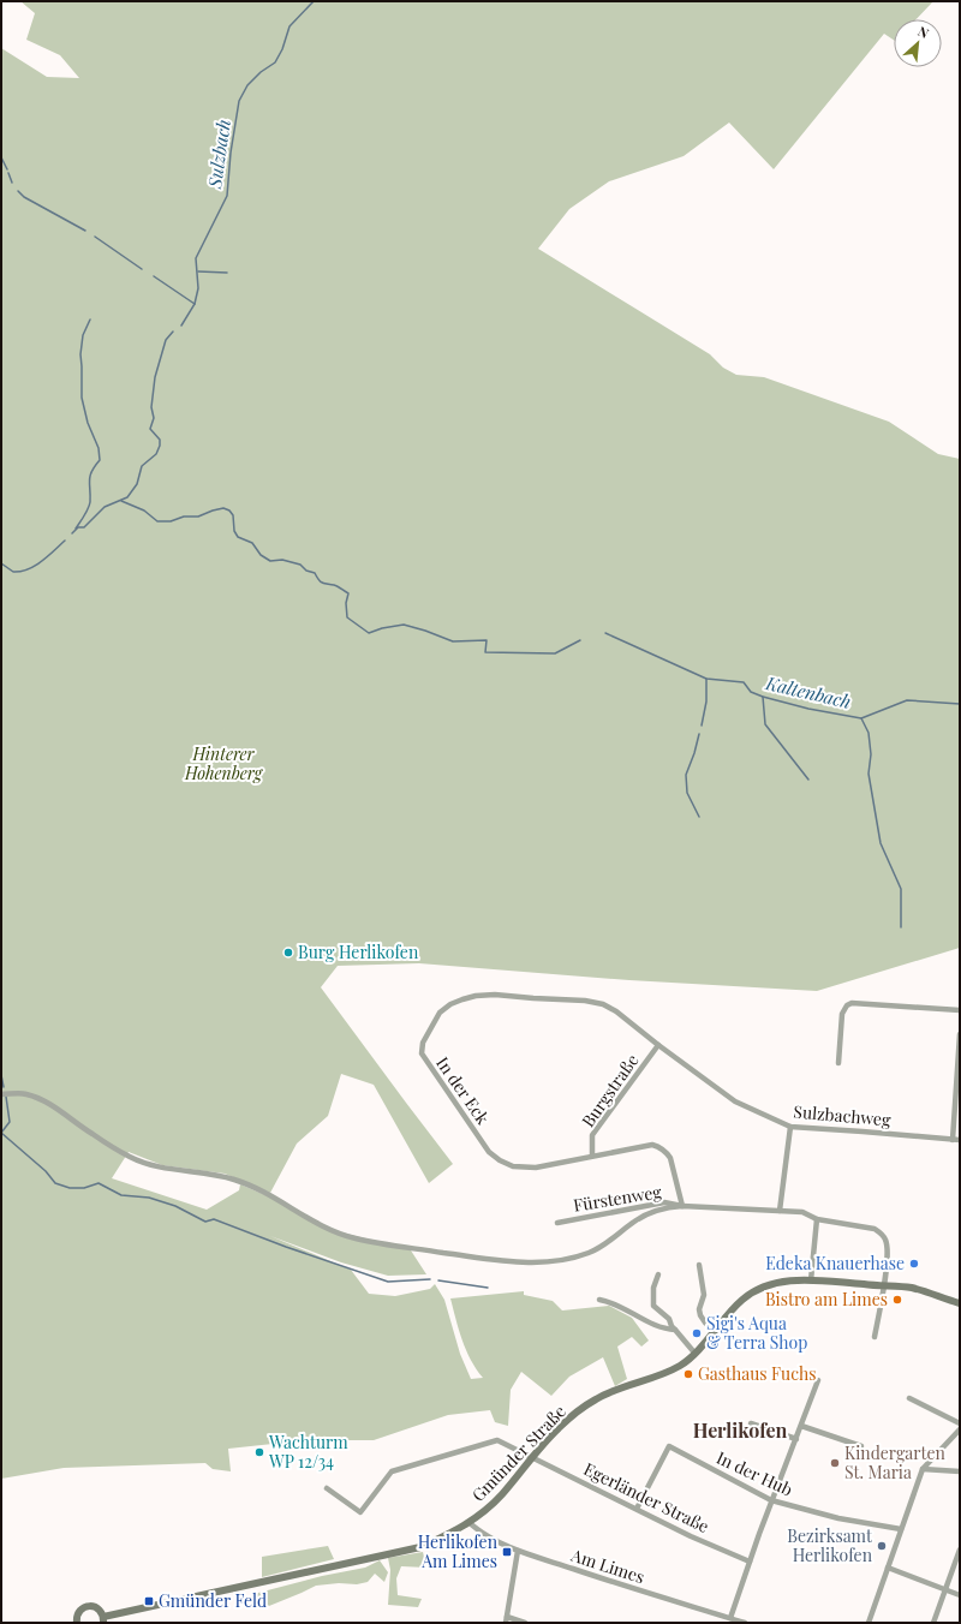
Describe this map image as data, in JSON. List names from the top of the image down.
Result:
{
  "streets": {
    "main road": ["Gmünder Straße"],
    "street": [
      "In der Eck",
      "Burgstraße",
      "Sulzbachweg",
      "Fürstenweg",
      "In der Hub",
      "Egerländer Straße",
      "Am Limes"
    ]
  },
  "crossings": [
    ["In der Eck", "Burgstraße"],
    ["In der Eck", "Sulzbachweg"],
    ["In der Eck", "Fürstenweg"],
    ["Burgstraße", "Sulzbachweg"],
    ["Gmünder Straße", "Egerländer Straße"],
    ["Gmünder Straße", "Am Limes"],
    ["In der Hub", "Egerländer Straße"]
  ],
  "districts": ["Herlikofen"],
  "water": ["Sulzbach", "Kaltenbach"],
  "parks": ["Hinterer Hohenberg"],
  "places": {
    "other": [
      "Burg Herlikofen",
      "Edeka Knauerhase",
      "Bistro am Limes",
      "Sigi's Aqua & Terra Shop",
      "Gasthaus Fuchs",
      "Wachturm WP 12/34",
      "Kindergarten St. Maria",
      "Bezirksamt Herlikofen"
    ],
    "transit": ["Herlikofen Am Limes", "Gmünder Feld"]
  },
  "north": "top right"
}
